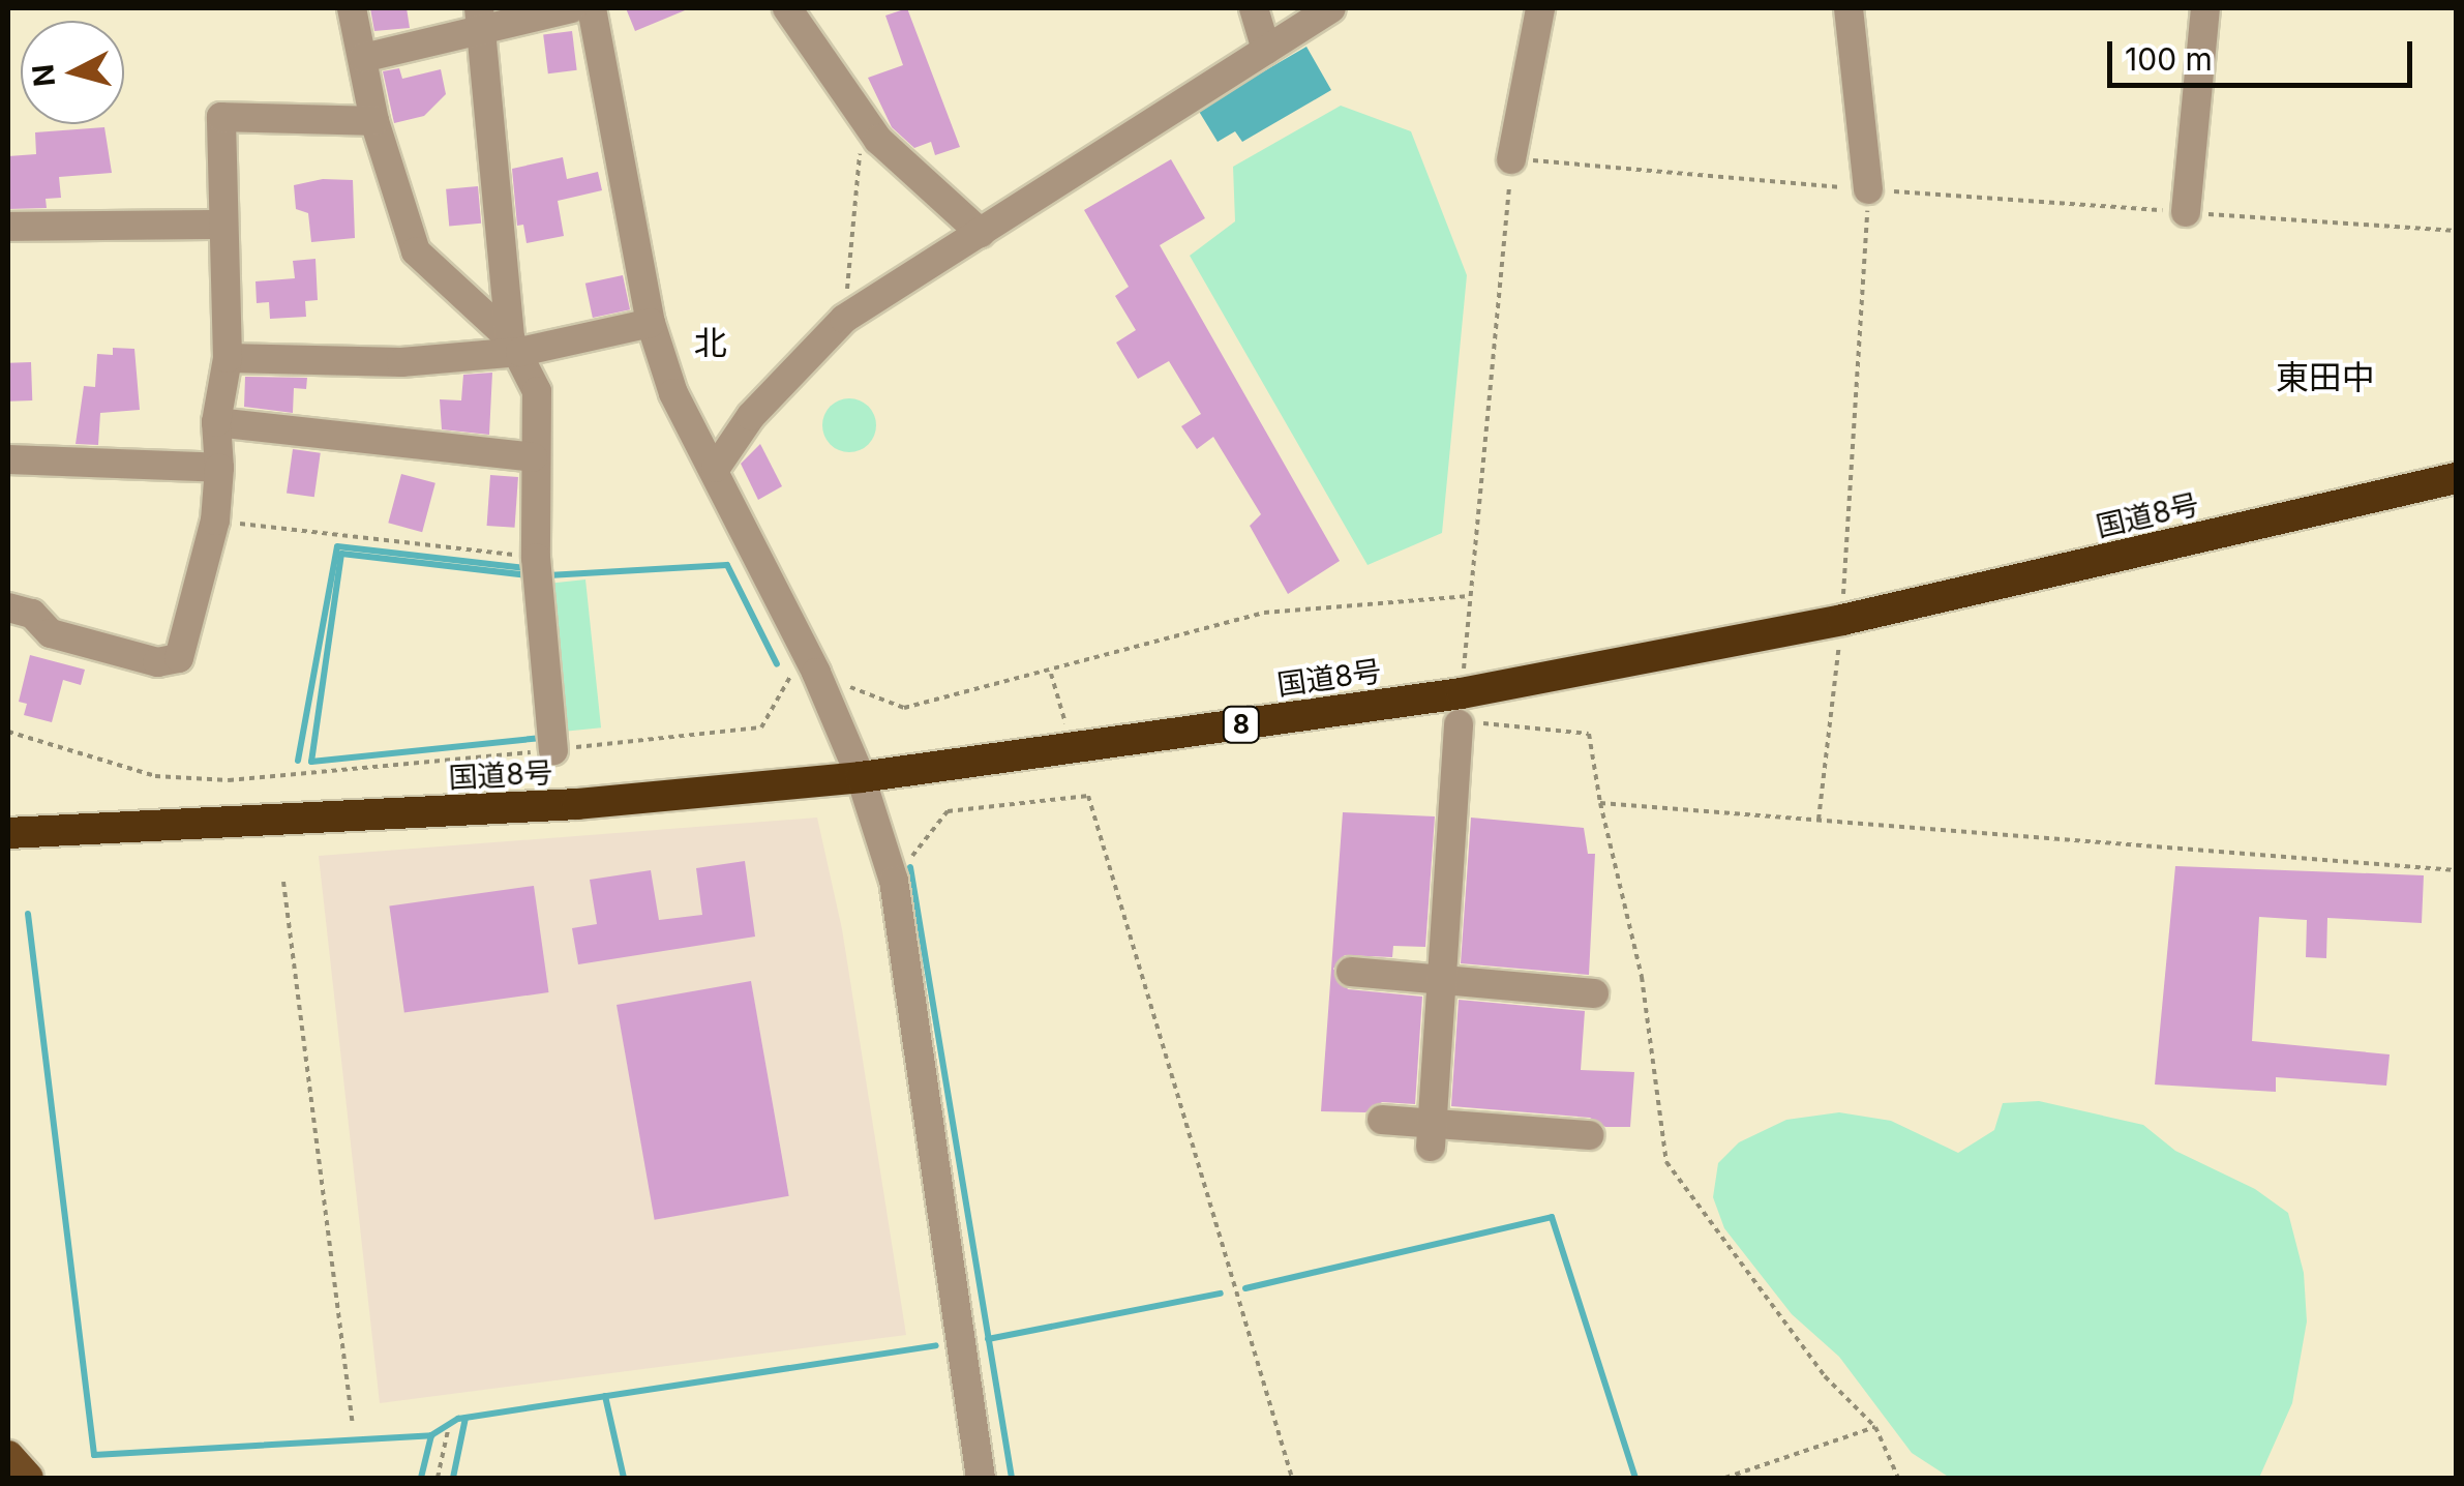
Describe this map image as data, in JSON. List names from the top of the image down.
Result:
{
  "streets": {
    "highway": ["国道8号", "8"]
  },
  "districts": ["北", "東田中"],
  "scale_bar": "100 m",
  "north": "left"
}
